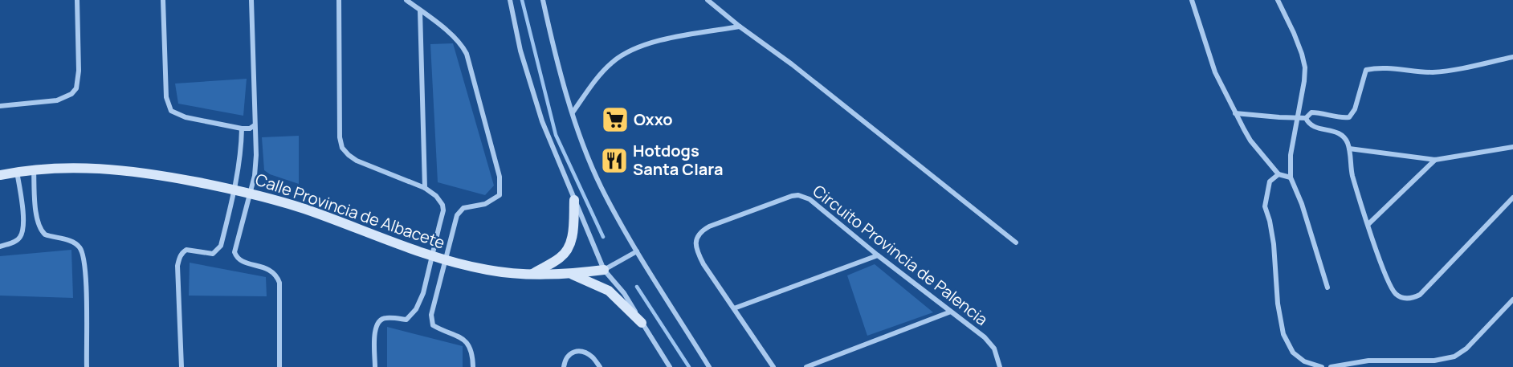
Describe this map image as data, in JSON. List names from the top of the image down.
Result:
{
  "streets": {
    "street": ["Calle Provincia de Albacete", "Circuito Provincia de Palencia"]
  },
  "places": {
    "supermarket": ["Oxxo"],
    "restaurant": ["Hotdogs Santa Clara"]
  }
}
